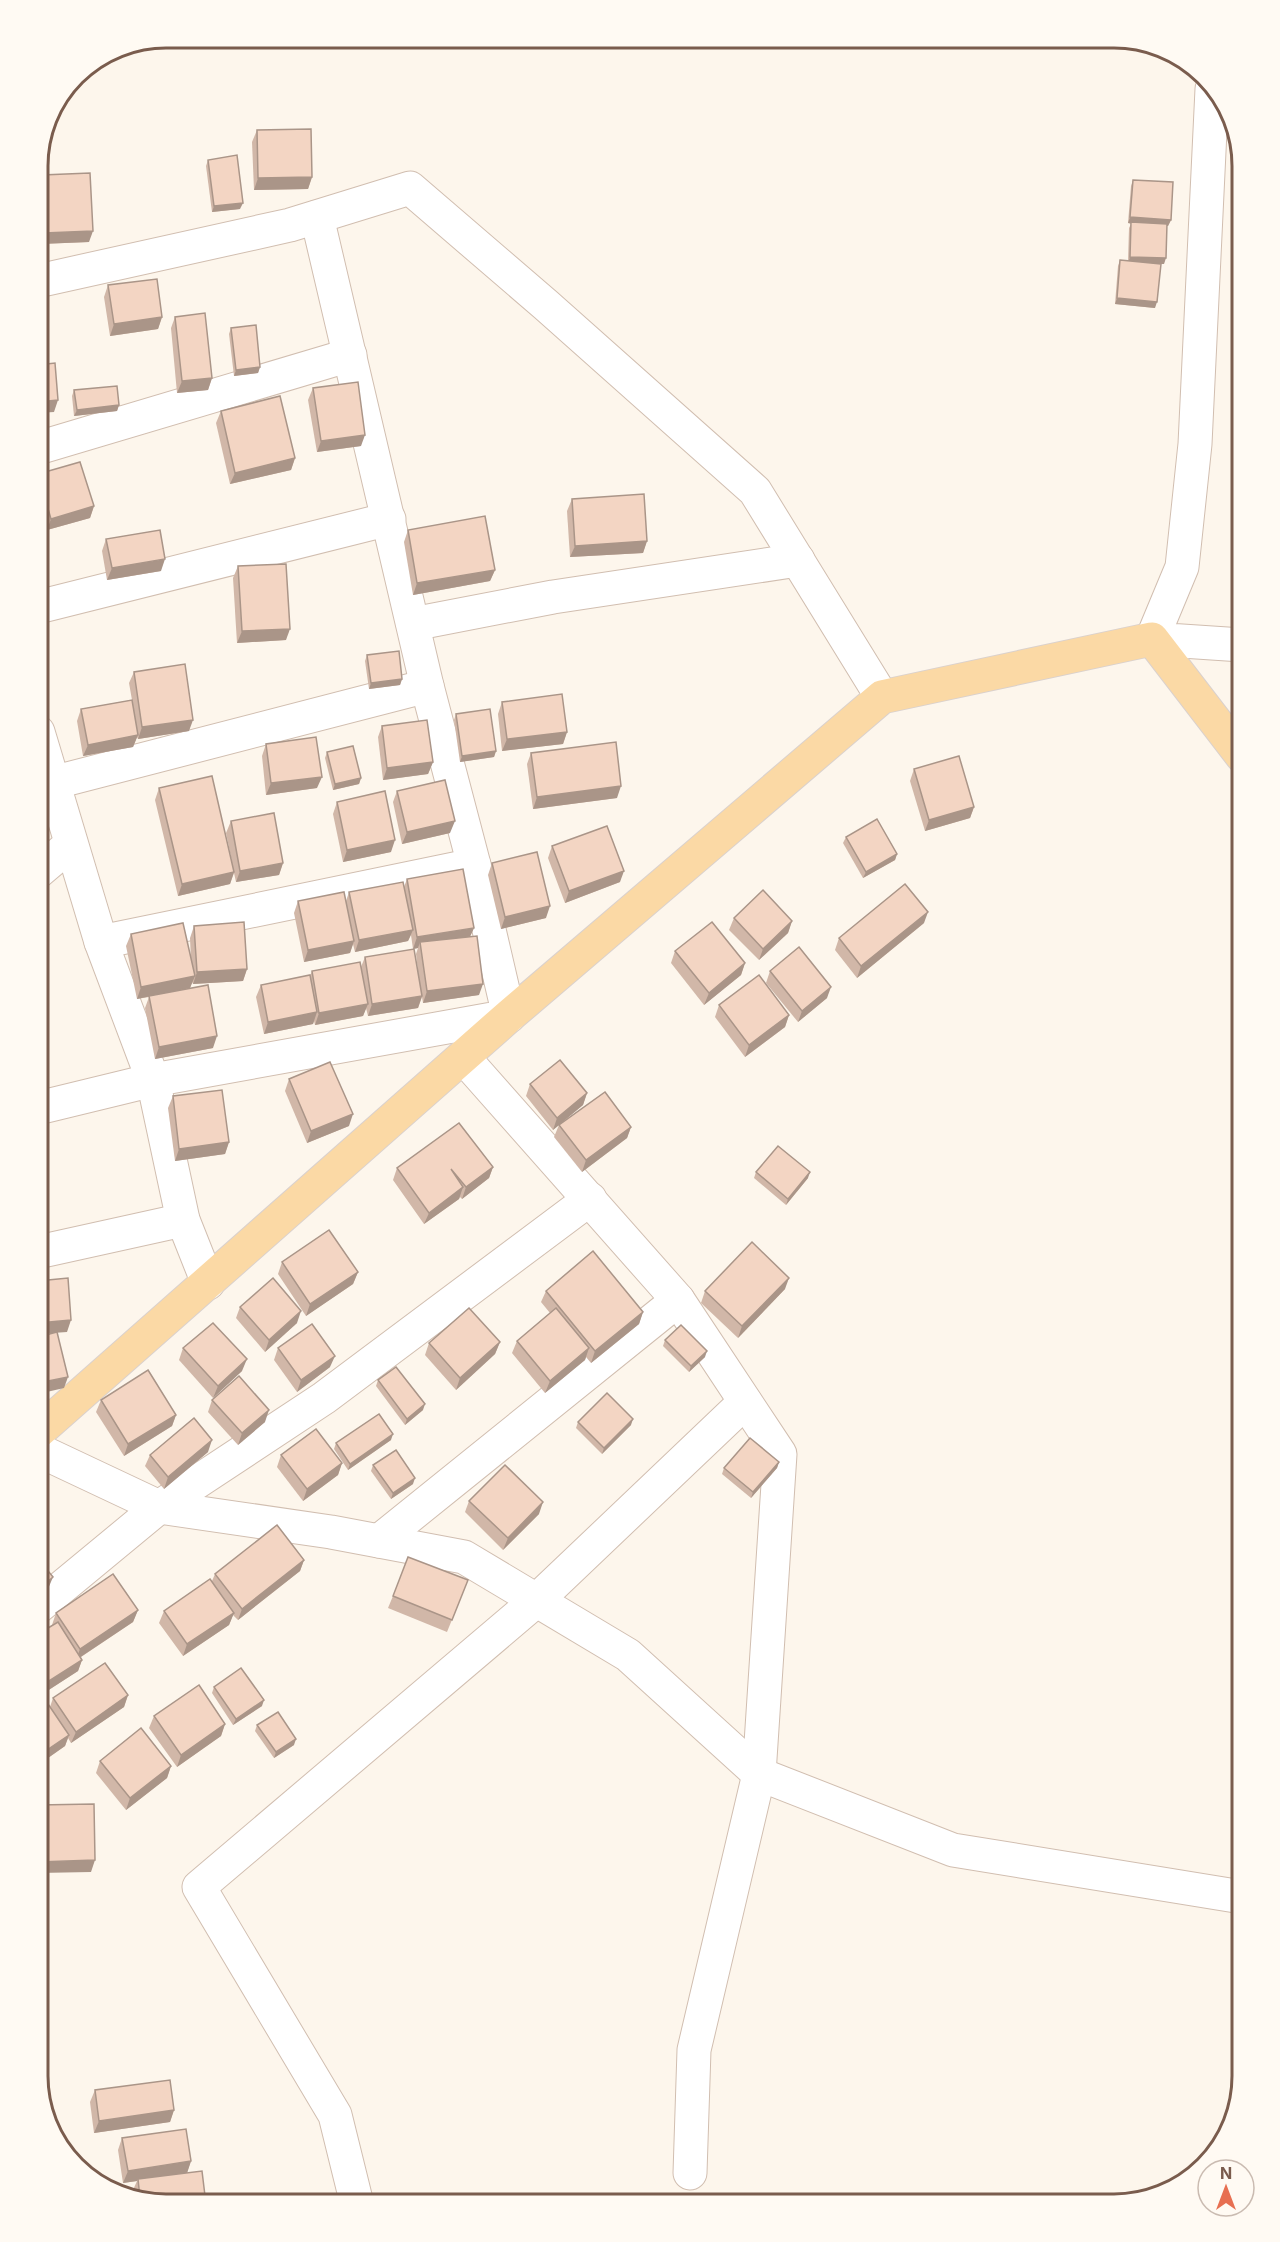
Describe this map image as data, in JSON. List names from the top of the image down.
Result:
{
  "north": "top"
}
